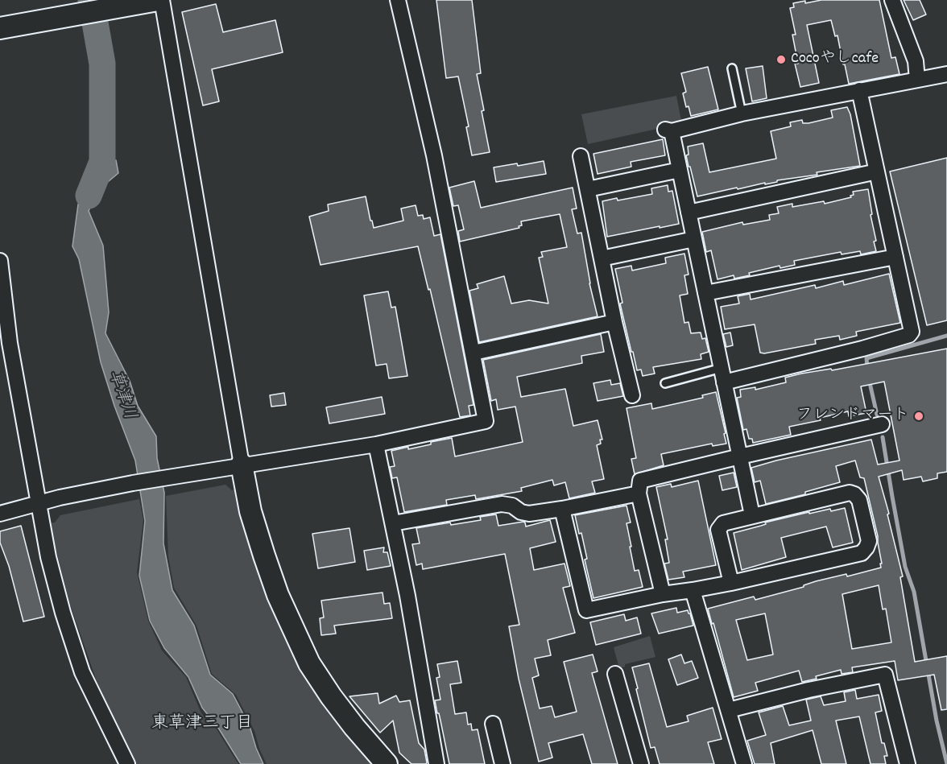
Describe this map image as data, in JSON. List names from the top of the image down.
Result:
{
  "districts": ["東草津三丁目"],
  "water": ["草津川"],
  "places": ["Cocoやしcafe", "フレンドマート"]
}
